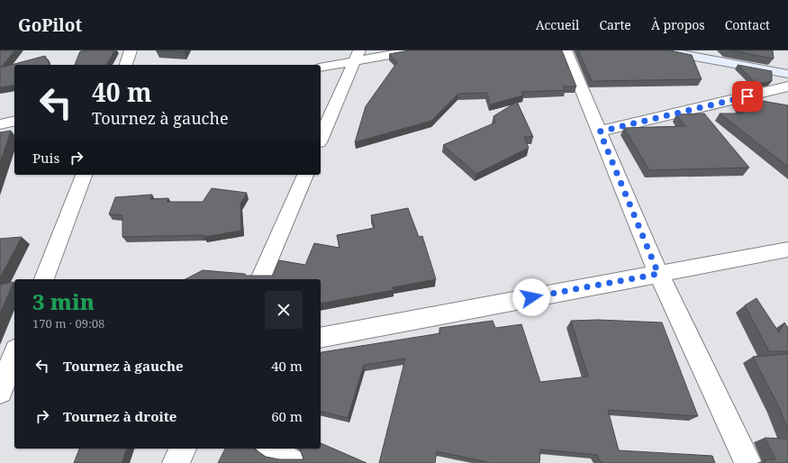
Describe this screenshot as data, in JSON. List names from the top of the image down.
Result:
{
  "page": {
    "header": "GoPilot",
    "nav": [
      "Accueil",
      "Carte",
      "À propos",
      "Contact"
    ],
    "turn": ["40 m", "Tournez à gauche"],
    "then": "Puis",
    "heading": ["3 min", "170 m · 09:08"],
    "list": [
      {
        "name": "Tournez à gauche",
        "value": "40 m"
      },
      {
        "name": "Tournez à droite",
        "value": "60 m"
      }
    ]
  }
}
